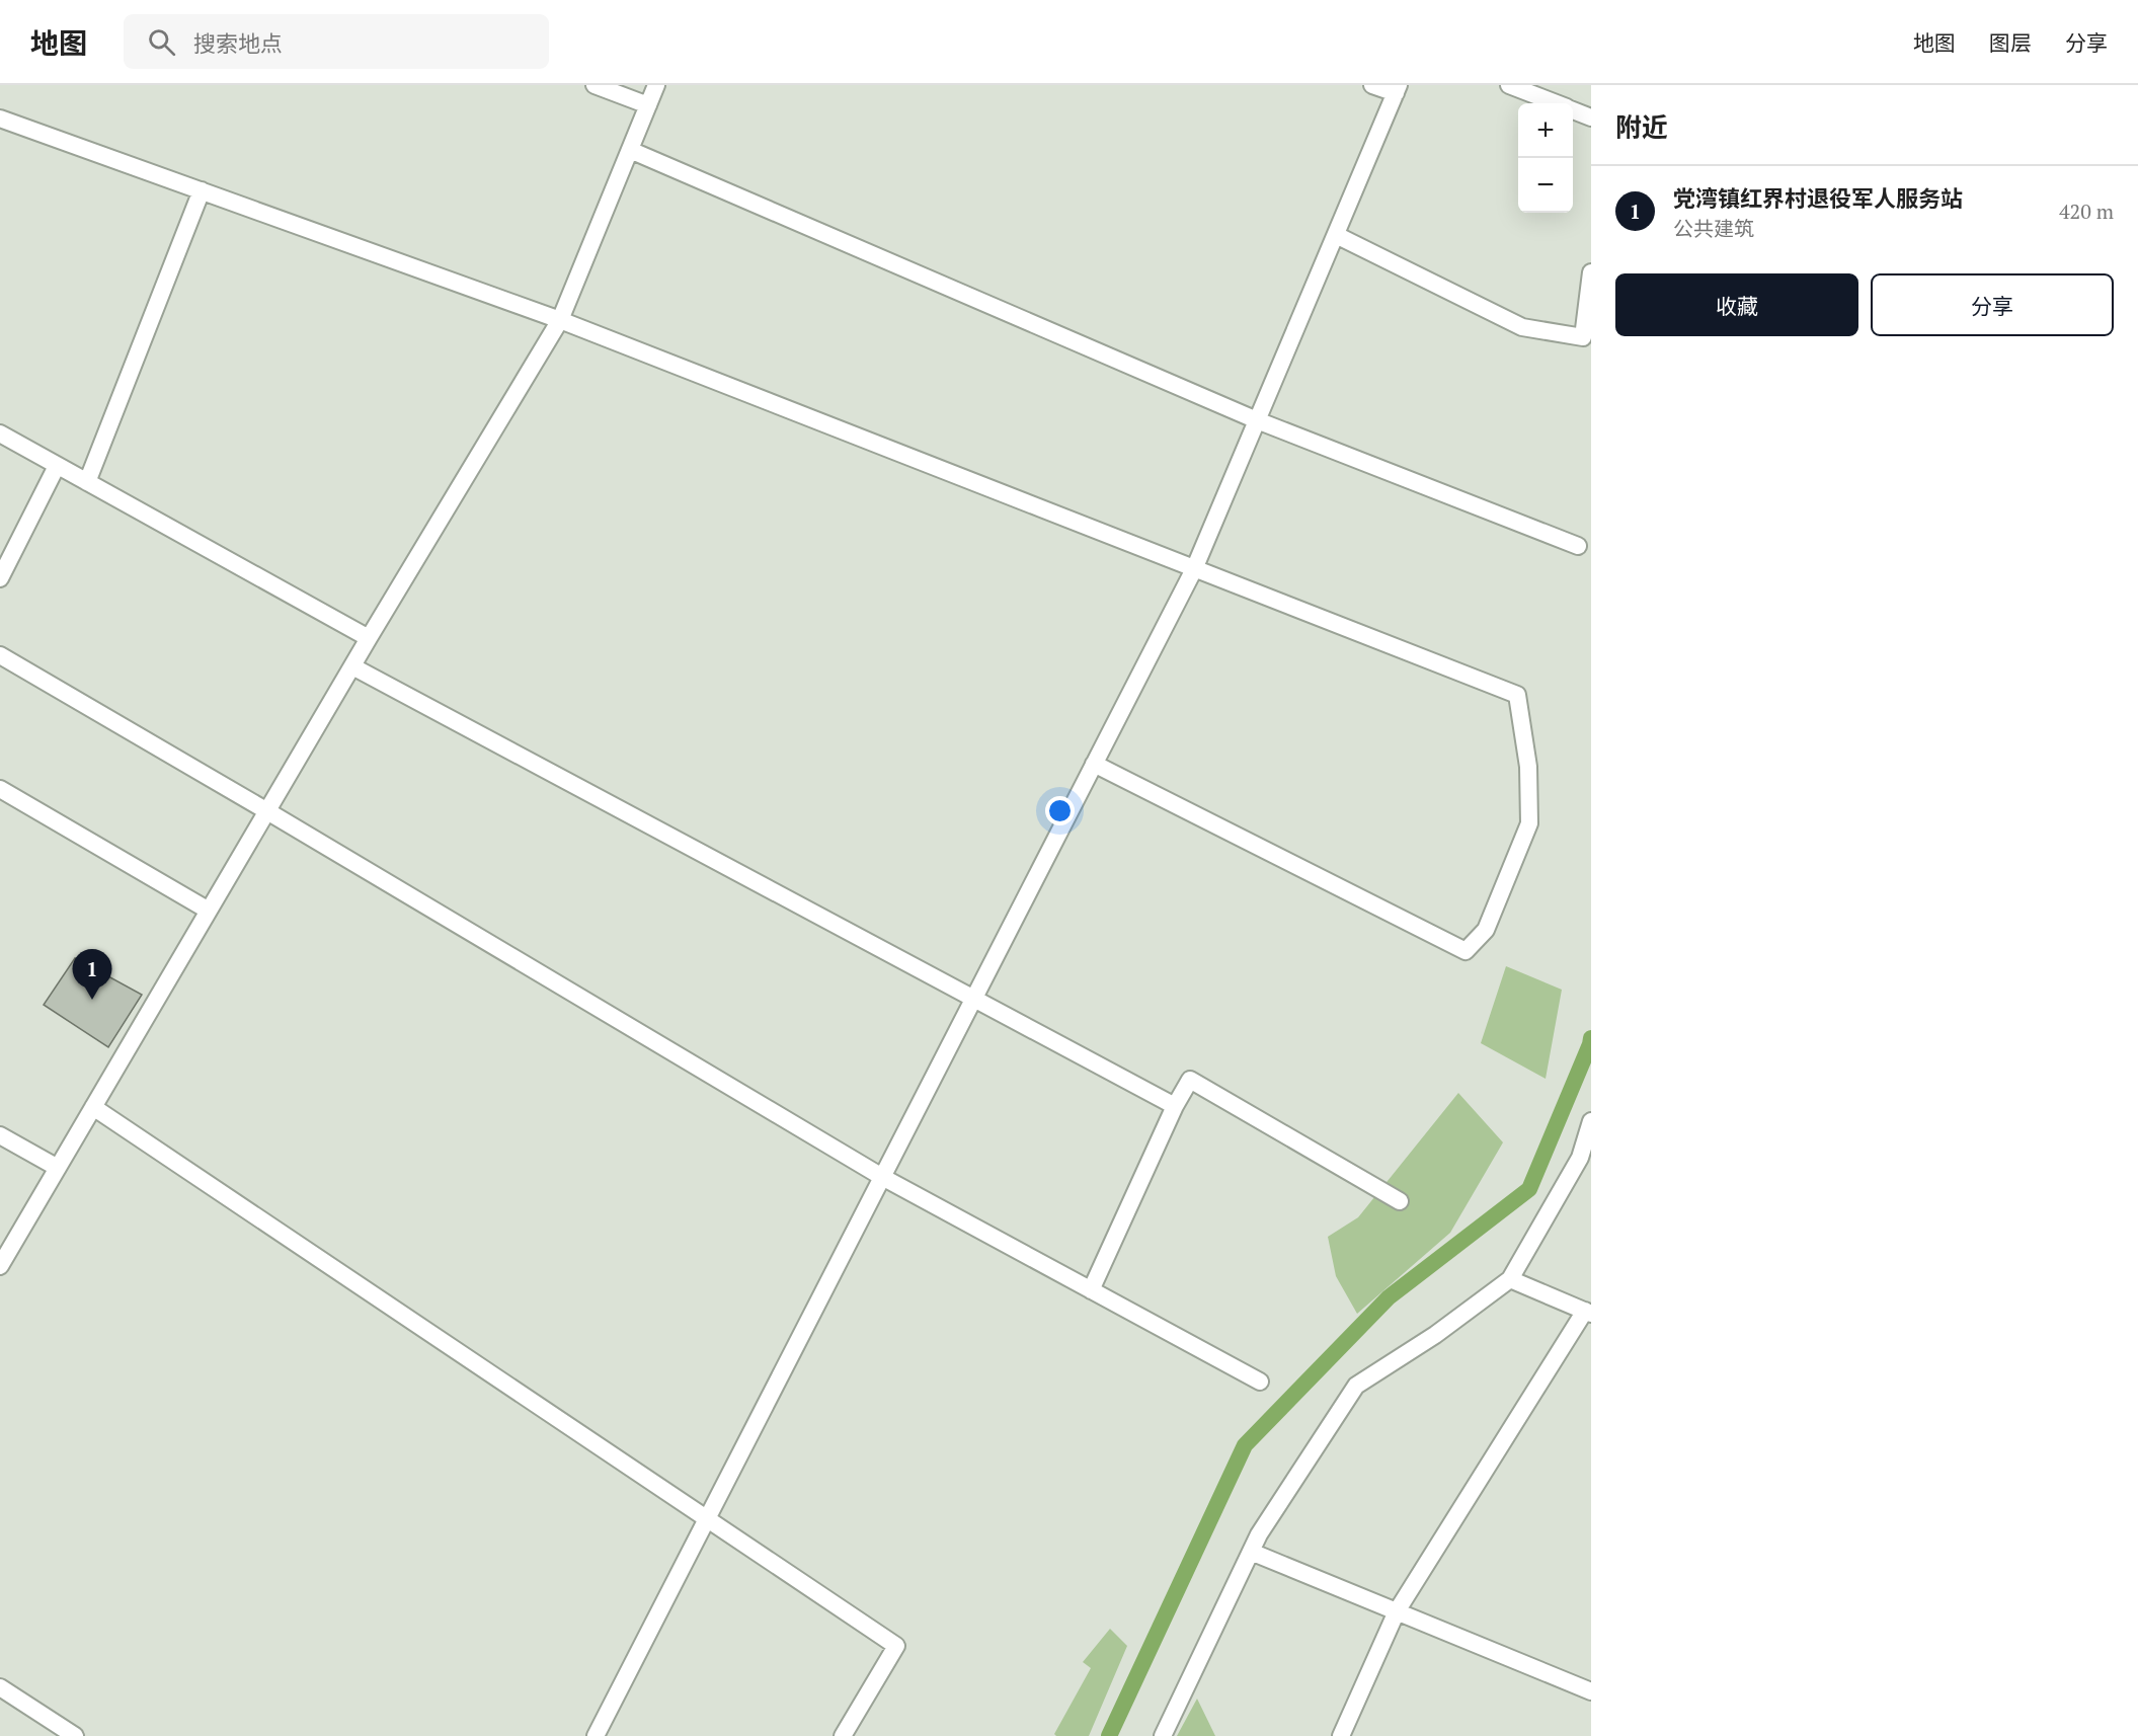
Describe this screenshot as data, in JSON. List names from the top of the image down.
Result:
{
  "page": {
    "header": "地图",
    "search": "搜索地点",
    "nav": ["地图", "图层", "分享"],
    "heading": "附近",
    "map_buttons": ["+", "−"],
    "list": [
      {
        "mark": "1",
        "name": "党湾镇红界村退役军人服务站",
        "note": "公共建筑",
        "value": "420 m"
      }
    ],
    "buttons": ["收藏", "分享"],
    "pins": "1"
  }
}
